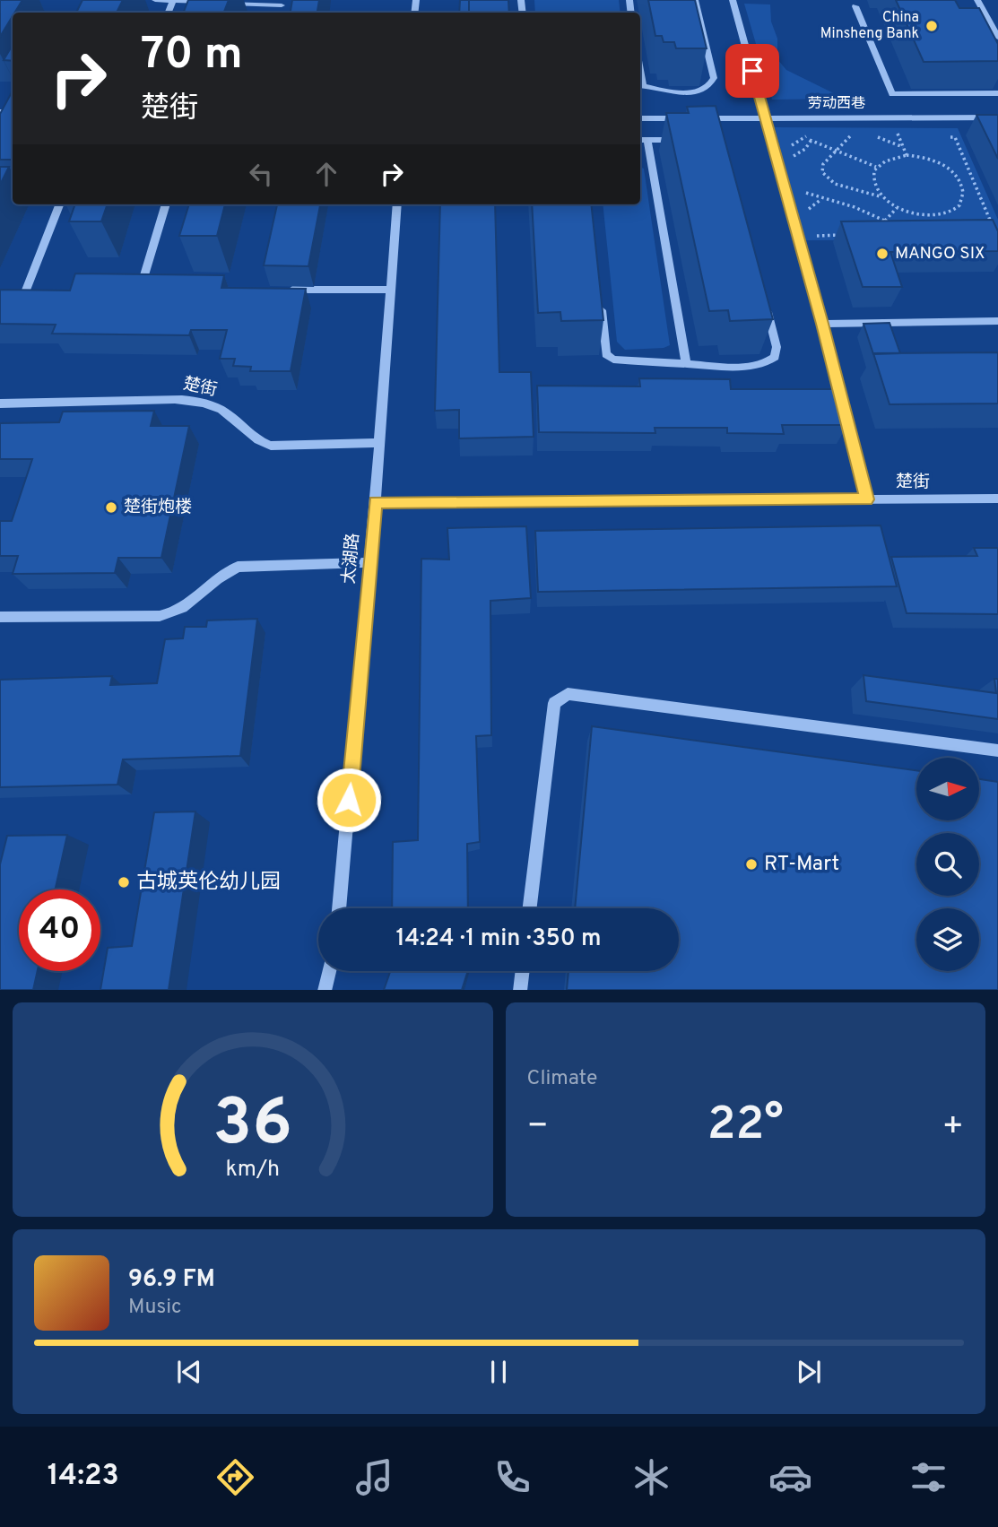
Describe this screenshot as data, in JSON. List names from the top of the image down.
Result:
{
  "streets": {
    "street": ["劳动西巷", "楚街", "太湖路"]
  },
  "crossings": [
    ["楚街", "太湖路"]
  ],
  "places": [
    "China Minsheng Bank",
    "MANGO SIX",
    "楚街炮楼",
    "RT-Mart",
    "古城英伦幼儿园"
  ],
  "north": "right",
  "page": {
    "turn": ["70 m", "楚街"],
    "limit": "40",
    "trip": "14:24 · 1 min · 350 m",
    "tile": "Climate",
    "heat": ["−", "22°", "+"],
    "song": ["96.9 FM", "Music"],
    "tabs": "14:23",
    "gauge": ["36", "km/h"]
  }
}
